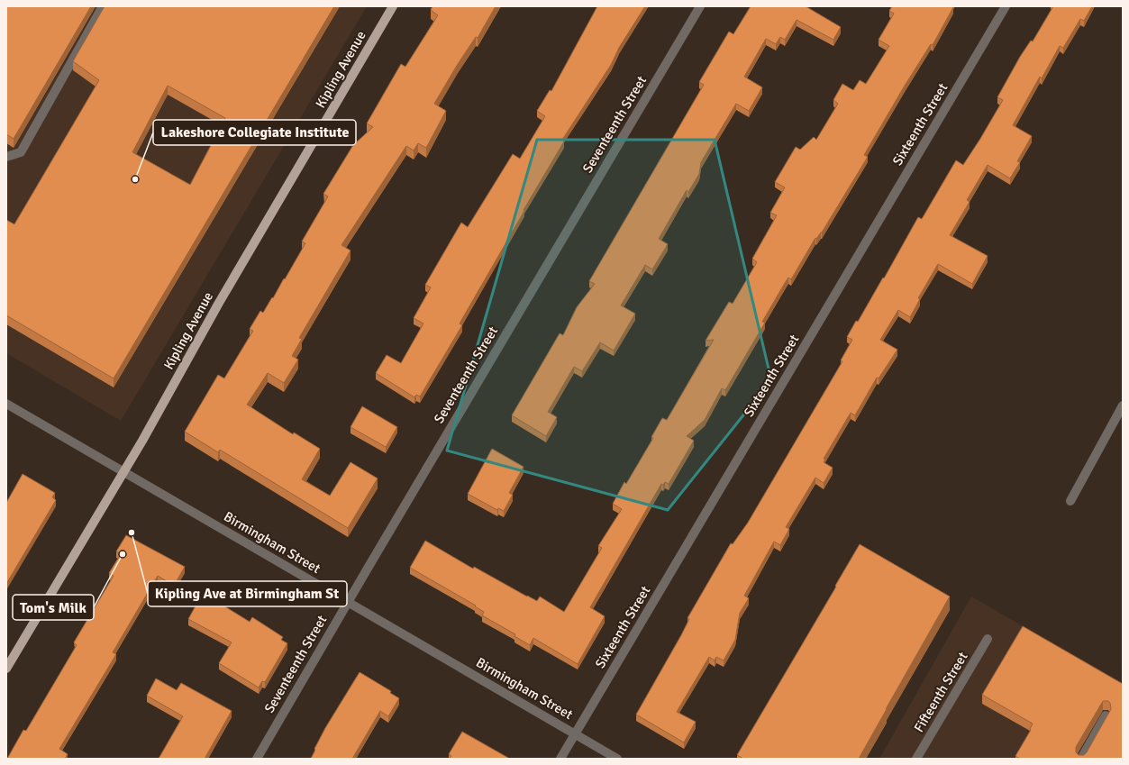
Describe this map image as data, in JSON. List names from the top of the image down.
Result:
{
  "streets": {
    "main road": ["Kipling Avenue"],
    "street": [
      "Seventeenth Street",
      "Sixteenth Street",
      "Birmingham Street",
      "Fifteenth Street"
    ]
  },
  "crossings": [
    ["Kipling Avenue", "Birmingham Street"],
    ["Seventeenth Street", "Birmingham Street"],
    ["Sixteenth Street", "Birmingham Street"]
  ],
  "places": ["Lakeshore Collegiate Institute", "Kipling Ave at Birmingham St", "Tom's Milk"]
}
